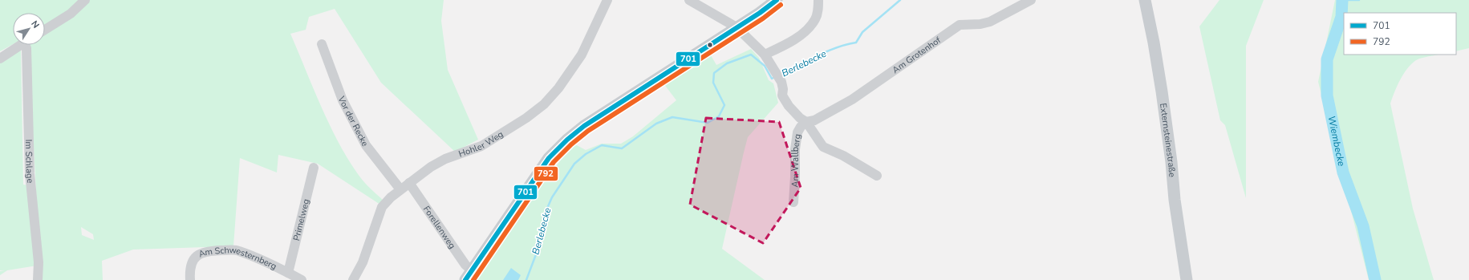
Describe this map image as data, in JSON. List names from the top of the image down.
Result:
{
  "streets": {
    "main road": ["Externsteinestraße"],
    "street": [
      "Am Grotenhof",
      "Vor der Recke",
      "Hohler Weg",
      "Am Wallberg",
      "Im Schlage",
      "Primelweg",
      "Forellenweg",
      "Am Schwesternberg"
    ]
  },
  "crossings": [
    ["Am Grotenhof", "Am Wallberg"],
    ["Vor der Recke", "Hohler Weg"],
    ["Hohler Weg", "Forellenweg"],
    ["Primelweg", "Am Schwesternberg"]
  ],
  "water": ["Berlebecke", "Wiembecke"],
  "lines": ["transit line 701", "transit line 792"],
  "legend": ["701", "792"],
  "north": "top right"
}
